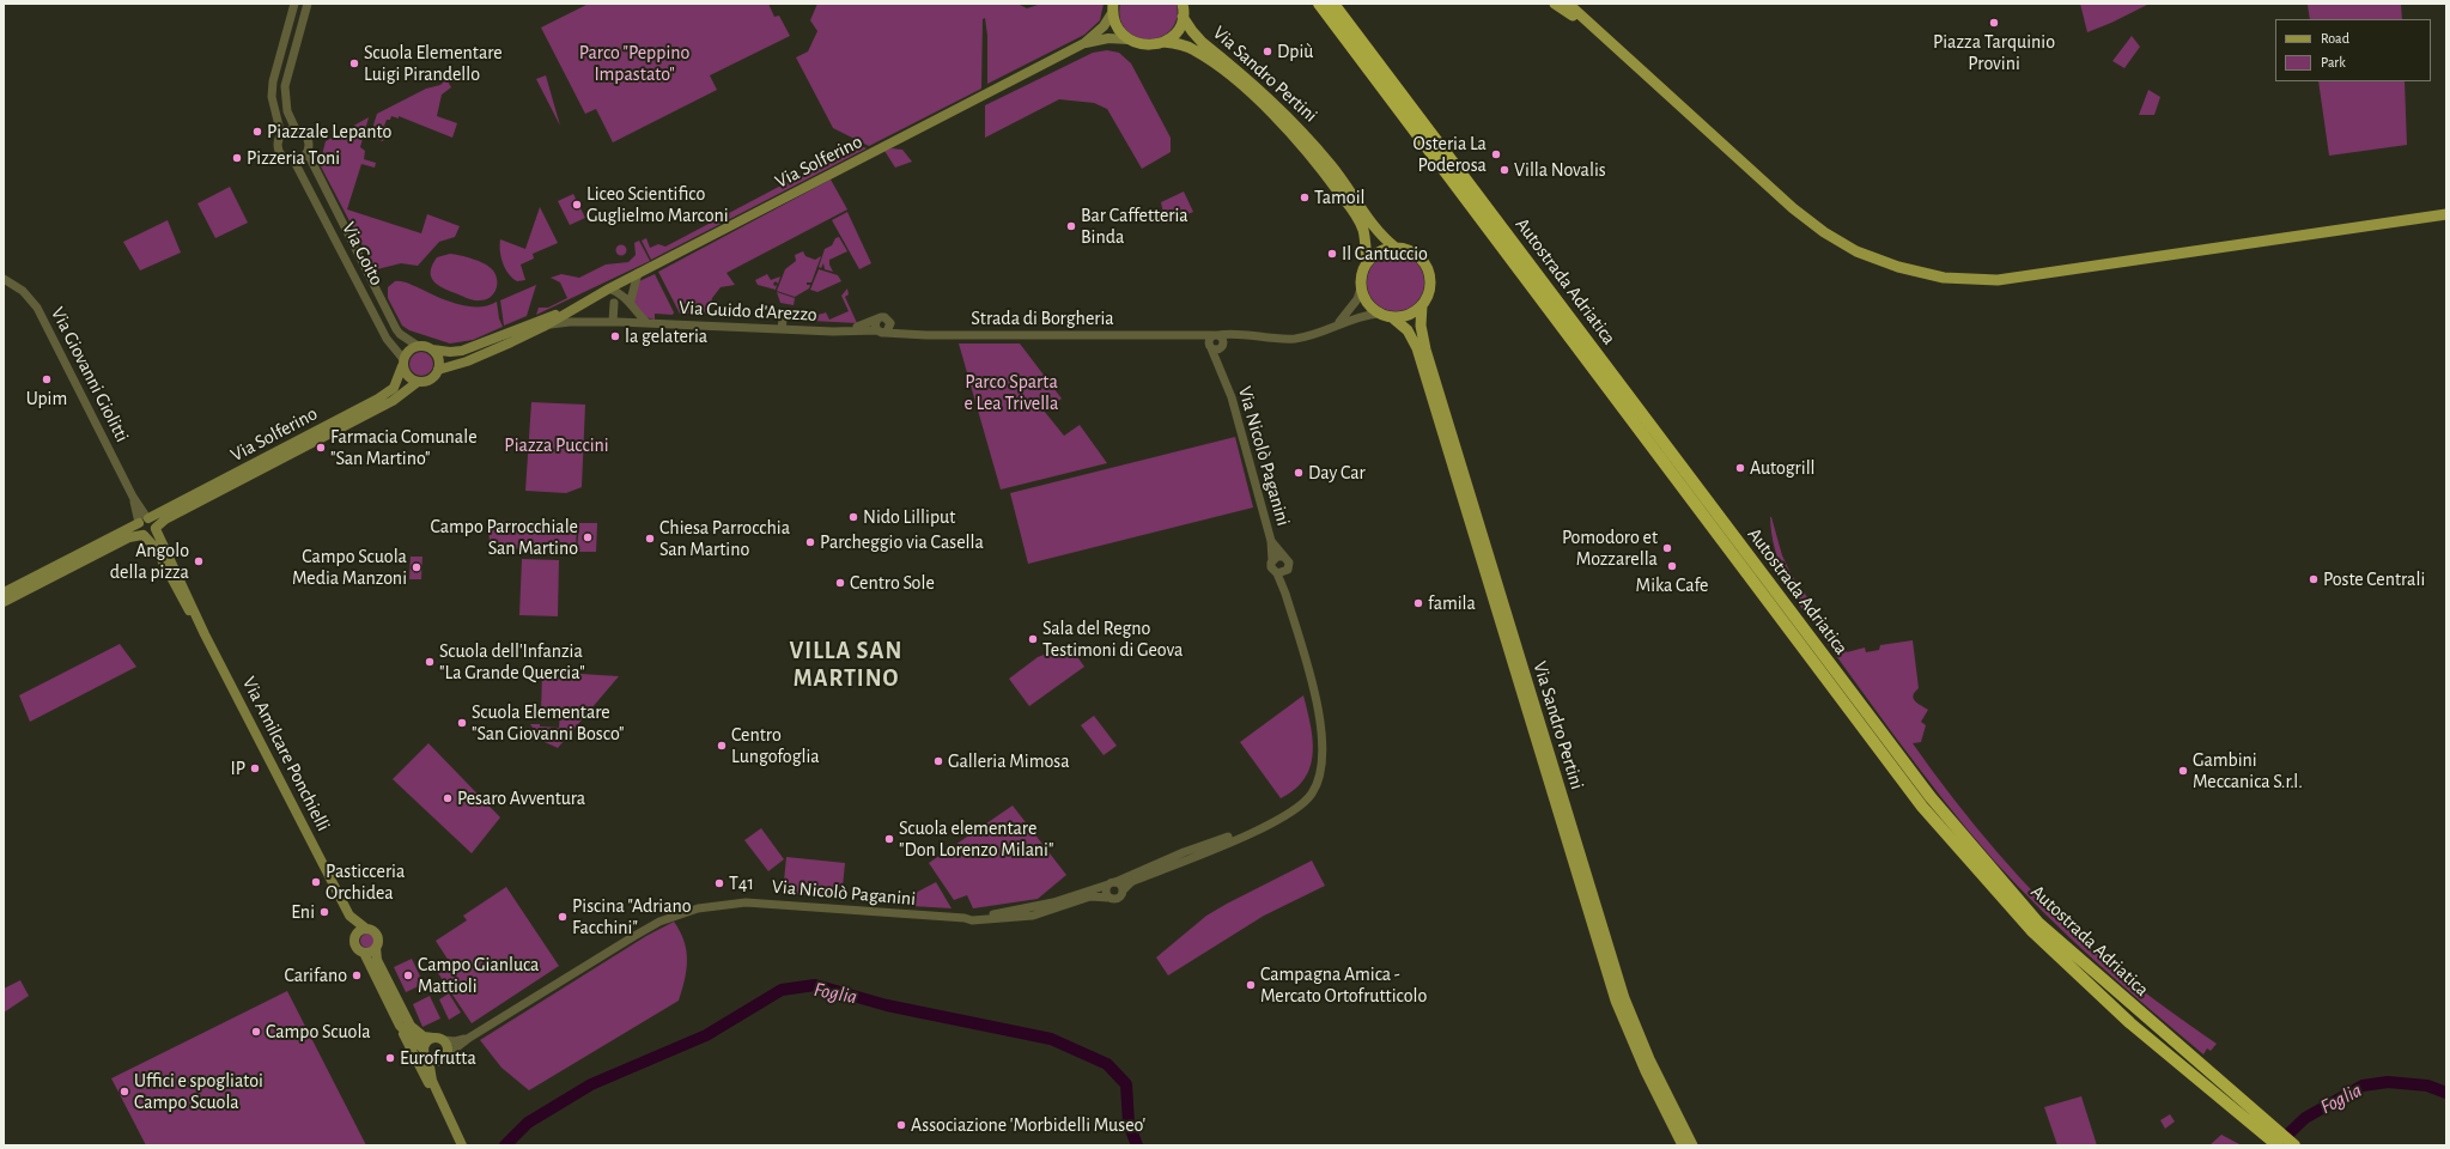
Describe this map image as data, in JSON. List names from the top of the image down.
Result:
{
  "streets": {
    "highway": ["Autostrada Adriatica"],
    "main road": ["Via Sandro Pertini", "Via Solferino", "Via Amilcare Ponchielli"],
    "street": [
      "Via Goito",
      "Via Guido d'Arezzo",
      "Strada di Borgheria",
      "Via Giovanni Giolitti",
      "Via Nicolò Paganini"
    ]
  },
  "crossings": [
    ["Via Sandro Pertini", "Via Solferino"],
    ["Via Sandro Pertini", "Strada di Borgheria"],
    ["Via Solferino", "Via Goito"],
    ["Via Solferino", "Via Guido d'Arezzo"],
    ["Via Solferino", "Via Giovanni Giolitti"],
    ["Via Solferino", "Via Amilcare Ponchielli"],
    ["Via Guido d'Arezzo", "Strada di Borgheria"],
    ["Strada di Borgheria", "Via Nicolò Paganini"],
    ["Via Giovanni Giolitti", "Via Amilcare Ponchielli"],
    ["Via Nicolò Paganini", "Via Amilcare Ponchielli"]
  ],
  "districts": ["VILLA SAN MARTINO"],
  "water": ["Foglia"],
  "parks": ["Parco \"Peppino Impastato\"", "Parco Sparta e Lea Trivella", "Piazza Puccini"],
  "places": [
    "Piazza Tarquinio Provini",
    "Dpiù",
    "Scuola Elementare Luigi Pirandello",
    "Piazzale Lepanto",
    "Osteria La Poderosa",
    "Pizzeria Toni",
    "Villa Novalis",
    "Tamoil",
    "Liceo Scientifico Guglielmo Marconi",
    "Bar Caffetteria Binda",
    "Il Cantuccio",
    "la gelateria",
    "Upim",
    "Farmacia Comunale \"San Martino\"",
    "Autogrill",
    "Day Car",
    "Nido Lilliput",
    "Campo Parrocchiale San Martino",
    "Chiesa Parrocchia San Martino",
    "Parcheggio via Casella",
    "Pomodoro et Mozzarella",
    "Angolo della pizza",
    "Mika Cafe",
    "Campo Scuola Media Manzoni",
    "Poste Centrali",
    "Centro Sole",
    "famila",
    "Sala del Regno Testimoni di Geova",
    "Scuola dell'Infanzia \"La Grande Quercia\"",
    "Scuola Elementare \"San Giovanni Bosco\"",
    "Centro Lungofoglia",
    "Galleria Mimosa",
    "IP",
    "Gambini Meccanica S.r.l.",
    "Pesaro Avventura",
    "Scuola elementare \"Don Lorenzo Milani\"",
    "Pasticceria Orchidea",
    "T41",
    "Eni",
    "Piscina \"Adriano Facchini\"",
    "Carifano",
    "Campo Gianluca Mattioli",
    "Campagna Amica - Mercato Ortofrutticolo",
    "Campo Scuola",
    "Eurofrutta",
    "Uffici e spogliatoi Campo Scuola",
    "Associazione 'Morbidelli Museo'"
  ],
  "legend": ["Road", "Park"]
}
